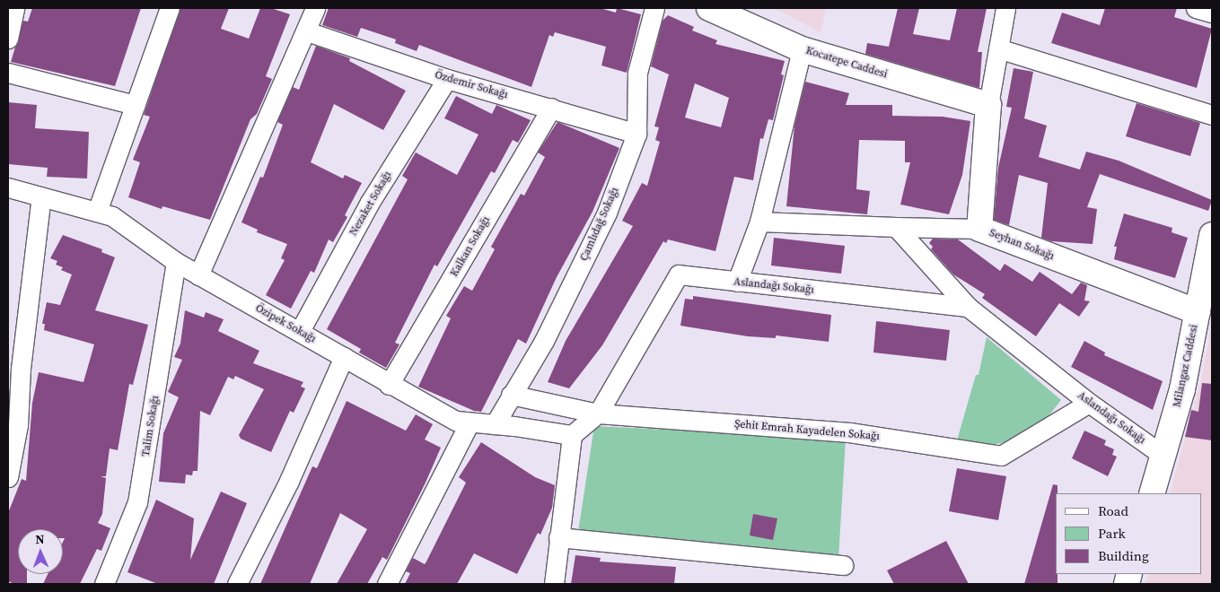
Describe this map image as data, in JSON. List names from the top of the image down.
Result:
{
  "streets": {
    "street": [
      "Kocatepe Caddesi",
      "Özdemir Sokağı",
      "Nezaket Sokağı",
      "Çamlıdağ Sokağı",
      "Seyhan Sokağı",
      "Kalkan Sokağı",
      "Aslandağı Sokağı",
      "Özipek Sokağı",
      "Milangaz Caddesi",
      "Talim Sokağı",
      "Şehit Emrah Kayadelen Sokağı"
    ]
  },
  "crossings": [
    ["Kocatepe Caddesi", "Seyhan Sokağı"],
    ["Özdemir Sokağı", "Nezaket Sokağı"],
    ["Özdemir Sokağı", "Çamlıdağ Sokağı"],
    ["Özdemir Sokağı", "Kalkan Sokağı"],
    ["Nezaket Sokağı", "Özipek Sokağı"],
    ["Çamlıdağ Sokağı", "Özipek Sokağı"],
    ["Çamlıdağ Sokağı", "Şehit Emrah Kayadelen Sokağı"],
    ["Seyhan Sokağı", "Milangaz Caddesi"],
    ["Kalkan Sokağı", "Özipek Sokağı"],
    ["Aslandağı Sokağı", "Özipek Sokağı"],
    ["Aslandağı Sokağı", "Milangaz Caddesi"],
    ["Aslandağı Sokağı", "Şehit Emrah Kayadelen Sokağı"],
    ["Özipek Sokağı", "Talim Sokağı"]
  ],
  "legend": ["Road", "Park", "Building"],
  "north": "top"
}
